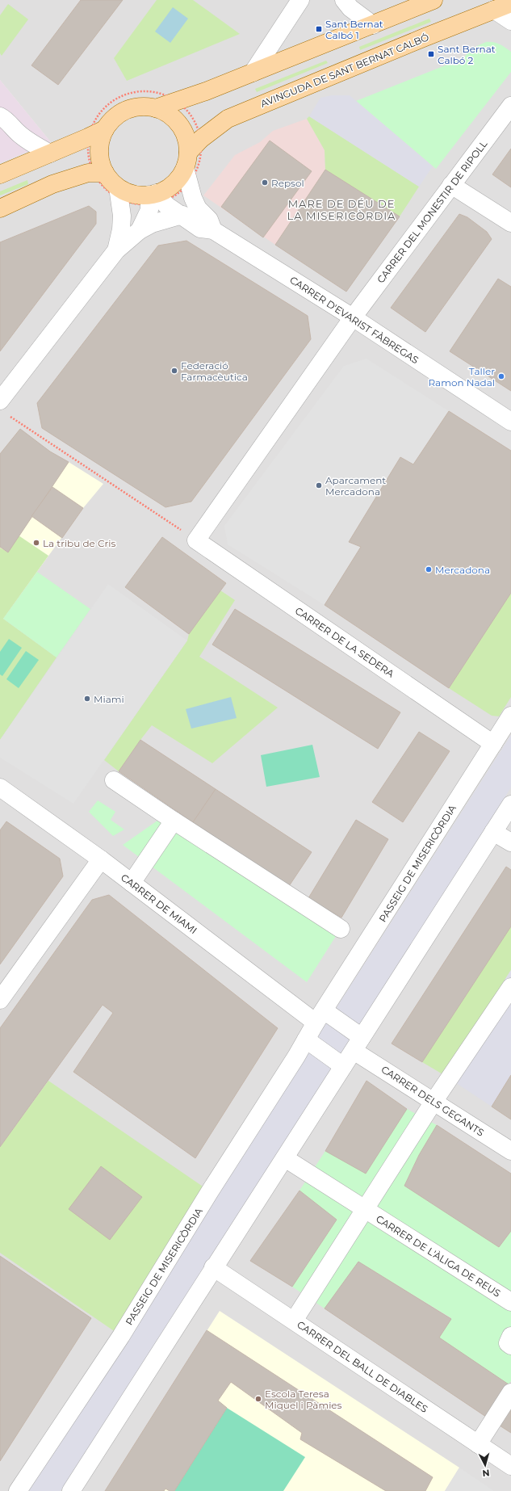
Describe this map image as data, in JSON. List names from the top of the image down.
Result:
{
  "streets": {
    "main road": ["AVINGUDA DE SANT BERNAT CALBÓ"],
    "street": [
      "CARRER DEL MONESTIR DE RIPOLL",
      "CARRER D'EVARIST FÀBREGAS",
      "CARRER DE LA SEDERA",
      "PASSEIG DE MISERICÒRDIA",
      "CARRER DE MIAMI",
      "CARRER DELS GEGANTS",
      "CARRER DE L'ÀLIGA DE REUS",
      "CARRER DEL BALL DE DIABLES"
    ]
  },
  "crossings": [
    ["AVINGUDA DE SANT BERNAT CALBÓ", "CARRER D'EVARIST FÀBREGAS"],
    ["CARRER DEL MONESTIR DE RIPOLL", "CARRER D'EVARIST FÀBREGAS"],
    ["CARRER DEL MONESTIR DE RIPOLL", "CARRER DE LA SEDERA"],
    ["CARRER DE LA SEDERA", "PASSEIG DE MISERICÒRDIA"],
    ["PASSEIG DE MISERICÒRDIA", "CARRER DE MIAMI"],
    ["CARRER DELS GEGANTS", "CARRER DE L'ÀLIGA DE REUS"],
    ["CARRER DE L'ÀLIGA DE REUS", "CARRER DEL BALL DE DIABLES"]
  ],
  "districts": ["MARE DE DÉU DE LA MISERICÒRDIA"],
  "places": {
    "transit": ["Sant Bernat Calbó 1", "Sant Bernat Calbó 2"],
    "other": [
      "Repsol",
      "Federació Farmacèutica",
      "Taller Ramon Nadal",
      "Aparcament Mercadona",
      "La tribu de Cris",
      "Mercadona",
      "Miami",
      "Escola Teresa Miquel i Pàmies"
    ]
  },
  "north": "bottom"
}
